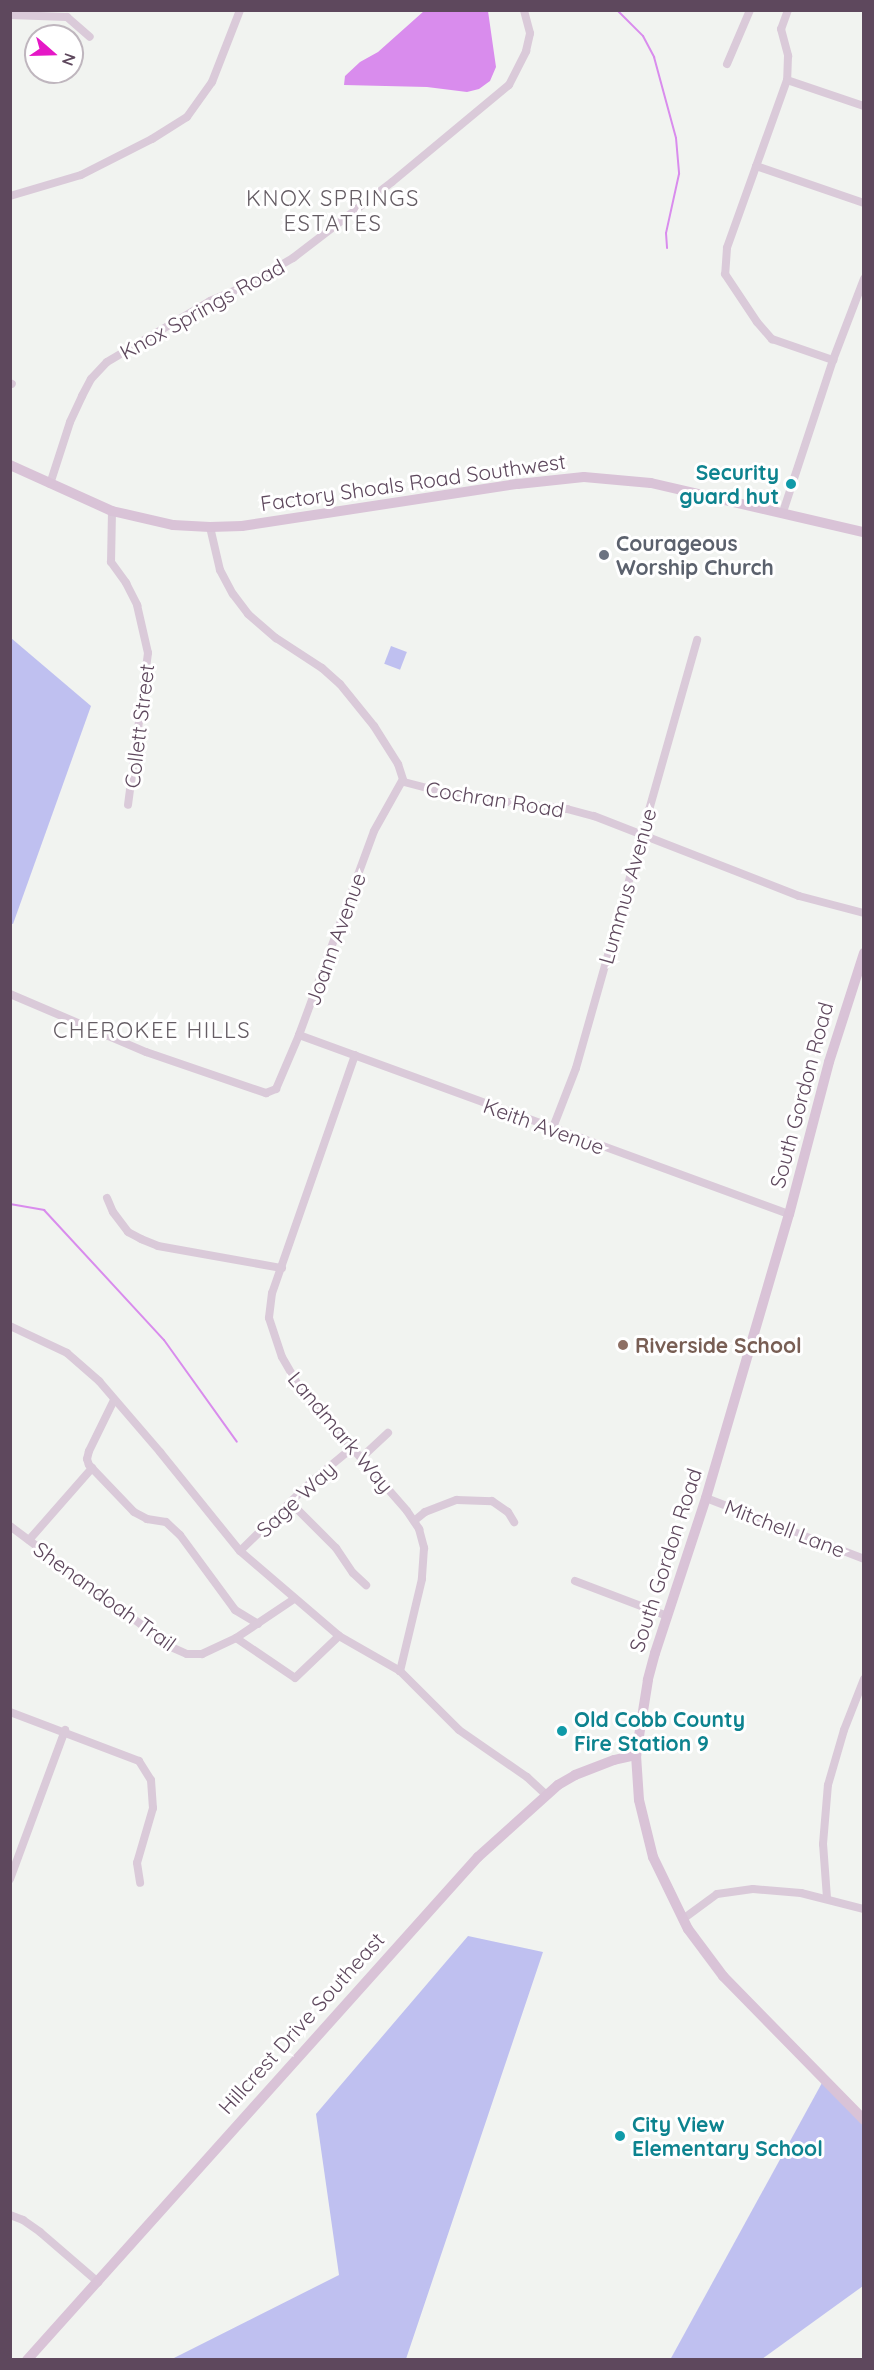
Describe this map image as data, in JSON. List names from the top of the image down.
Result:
{
  "streets": {
    "street": [
      "Knox Springs Road",
      "Factory Shoals Road Southwest",
      "Collett Street",
      "Cochran Road",
      "Lummus Avenue",
      "Joann Avenue",
      "South Gordon Road",
      "Keith Avenue",
      "Landmark Way",
      "Sage Way",
      "Mitchell Lane",
      "Shenandoah Trail",
      "Hillcrest Drive Southeast"
    ]
  },
  "crossings": [
    ["Knox Springs Road", "Factory Shoals Road Southwest"],
    ["Factory Shoals Road Southwest", "Collett Street"],
    ["Factory Shoals Road Southwest", "Cochran Road"],
    ["Cochran Road", "Lummus Avenue"],
    ["Cochran Road", "Joann Avenue"],
    ["Lummus Avenue", "Keith Avenue"],
    ["Joann Avenue", "Keith Avenue"],
    ["South Gordon Road", "Keith Avenue"],
    ["South Gordon Road", "Mitchell Lane"],
    ["South Gordon Road", "Hillcrest Drive Southeast"],
    ["Keith Avenue", "Landmark Way"],
    ["Landmark Way", "Sage Way"]
  ],
  "districts": ["KNOX SPRINGS ESTATES", "CHEROKEE HILLS"],
  "places": [
    "Security guard hut",
    "Courageous Worship Church",
    "Riverside School",
    "Old Cobb County Fire Station 9",
    "City View Elementary School"
  ],
  "north": "right"
}
